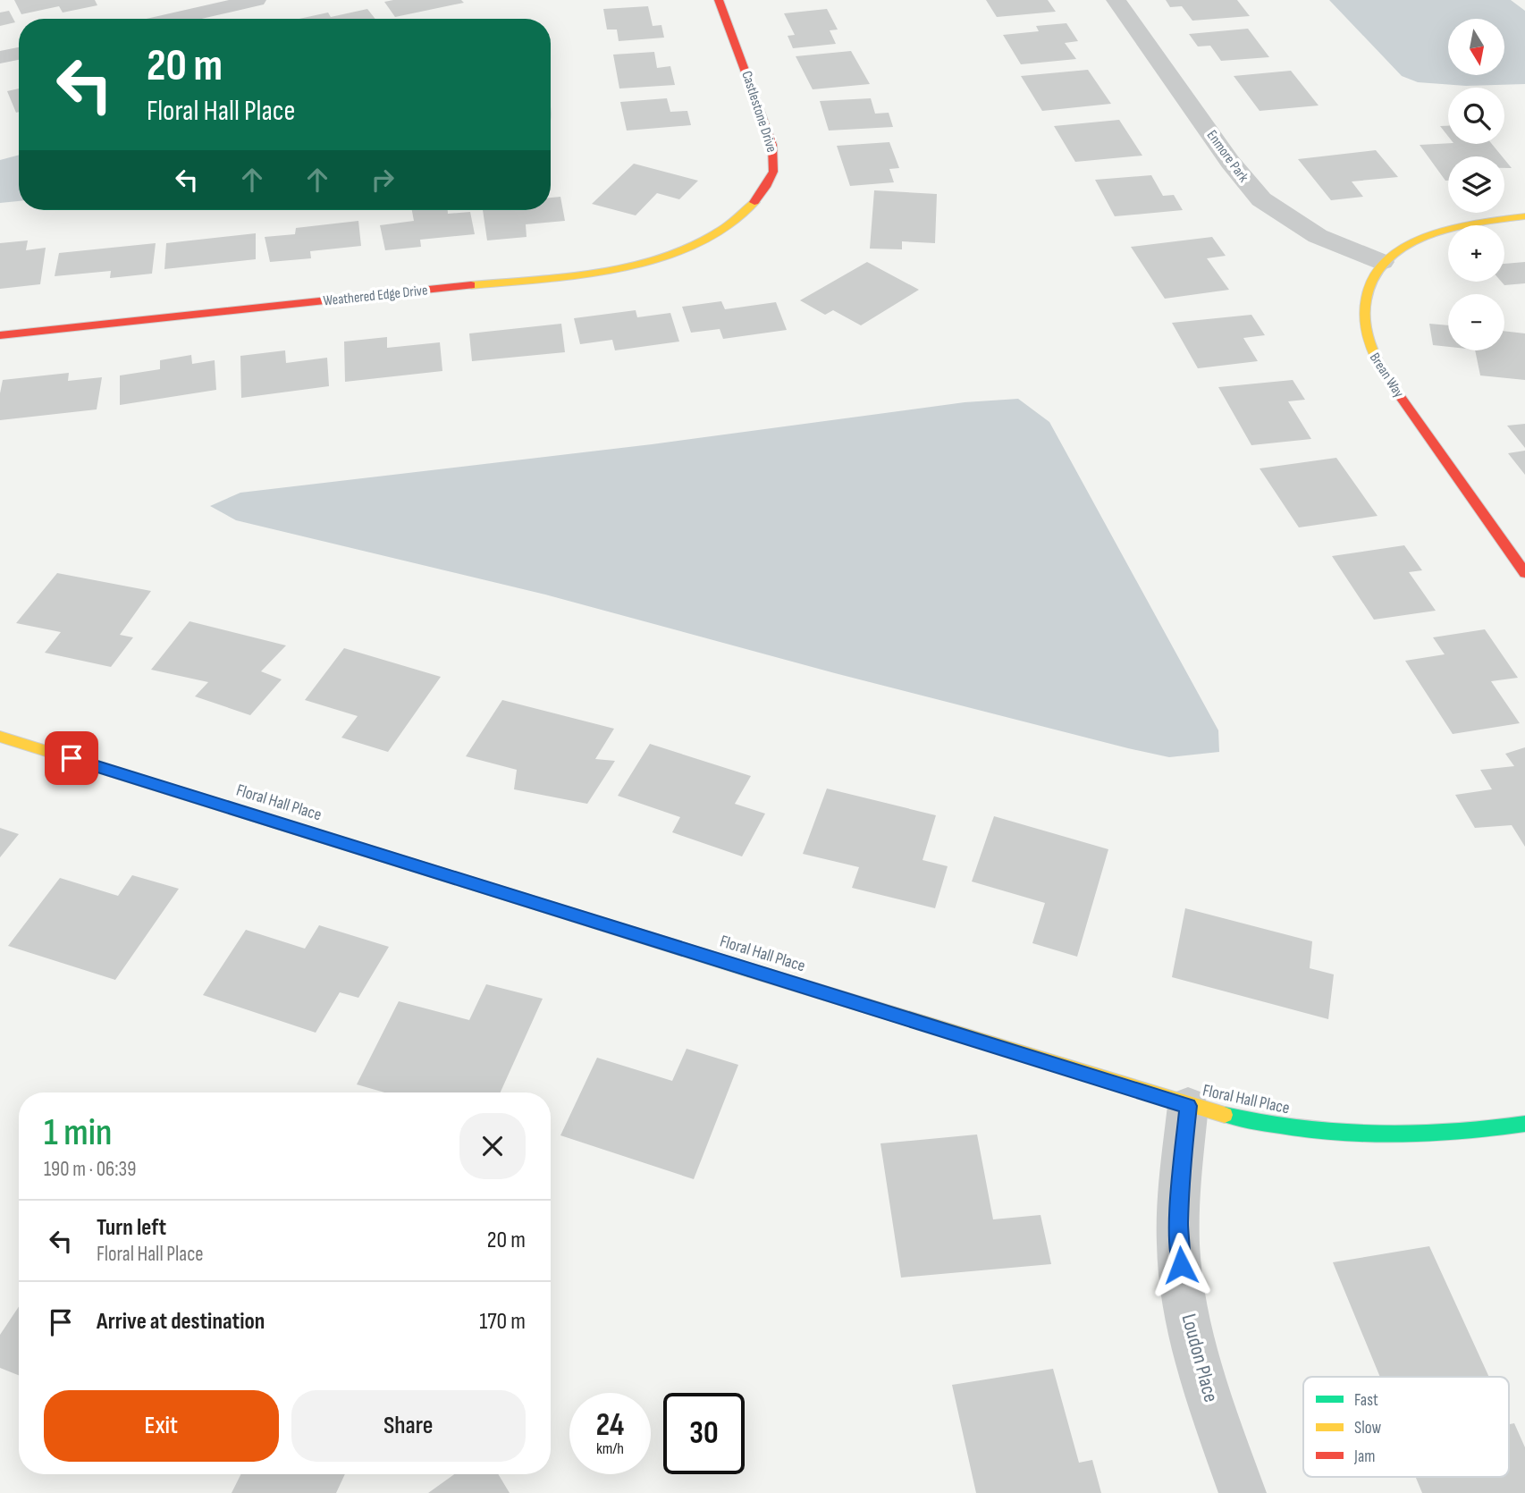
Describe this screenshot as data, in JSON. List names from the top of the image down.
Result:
{
  "streets": {
    "street": [
      "Castlestone Drive",
      "Enmore Park",
      "Weathered Edge Drive",
      "Brean Way",
      "Floral Hall Place",
      "Loudon Place"
    ]
  },
  "crossings": [
    ["Castlestone Drive", "Weathered Edge Drive"],
    ["Enmore Park", "Brean Way"],
    ["Floral Hall Place", "Loudon Place"]
  ],
  "legend": ["Fast", "Slow", "Jam"],
  "north": "bottom",
  "page": {
    "map_buttons": ["+", "−"],
    "turn": ["20 m", "Floral Hall Place"],
    "heading": ["1 min", "190 m · 06:39"],
    "list": [
      {
        "name": "Turn left",
        "note": "Floral Hall Place",
        "value": "20 m"
      },
      {
        "name": "Arrive at destination",
        "value": "170 m"
      }
    ],
    "buttons": ["Exit", "Share"],
    "speed": "24 km/h",
    "limit": "30"
  }
}
